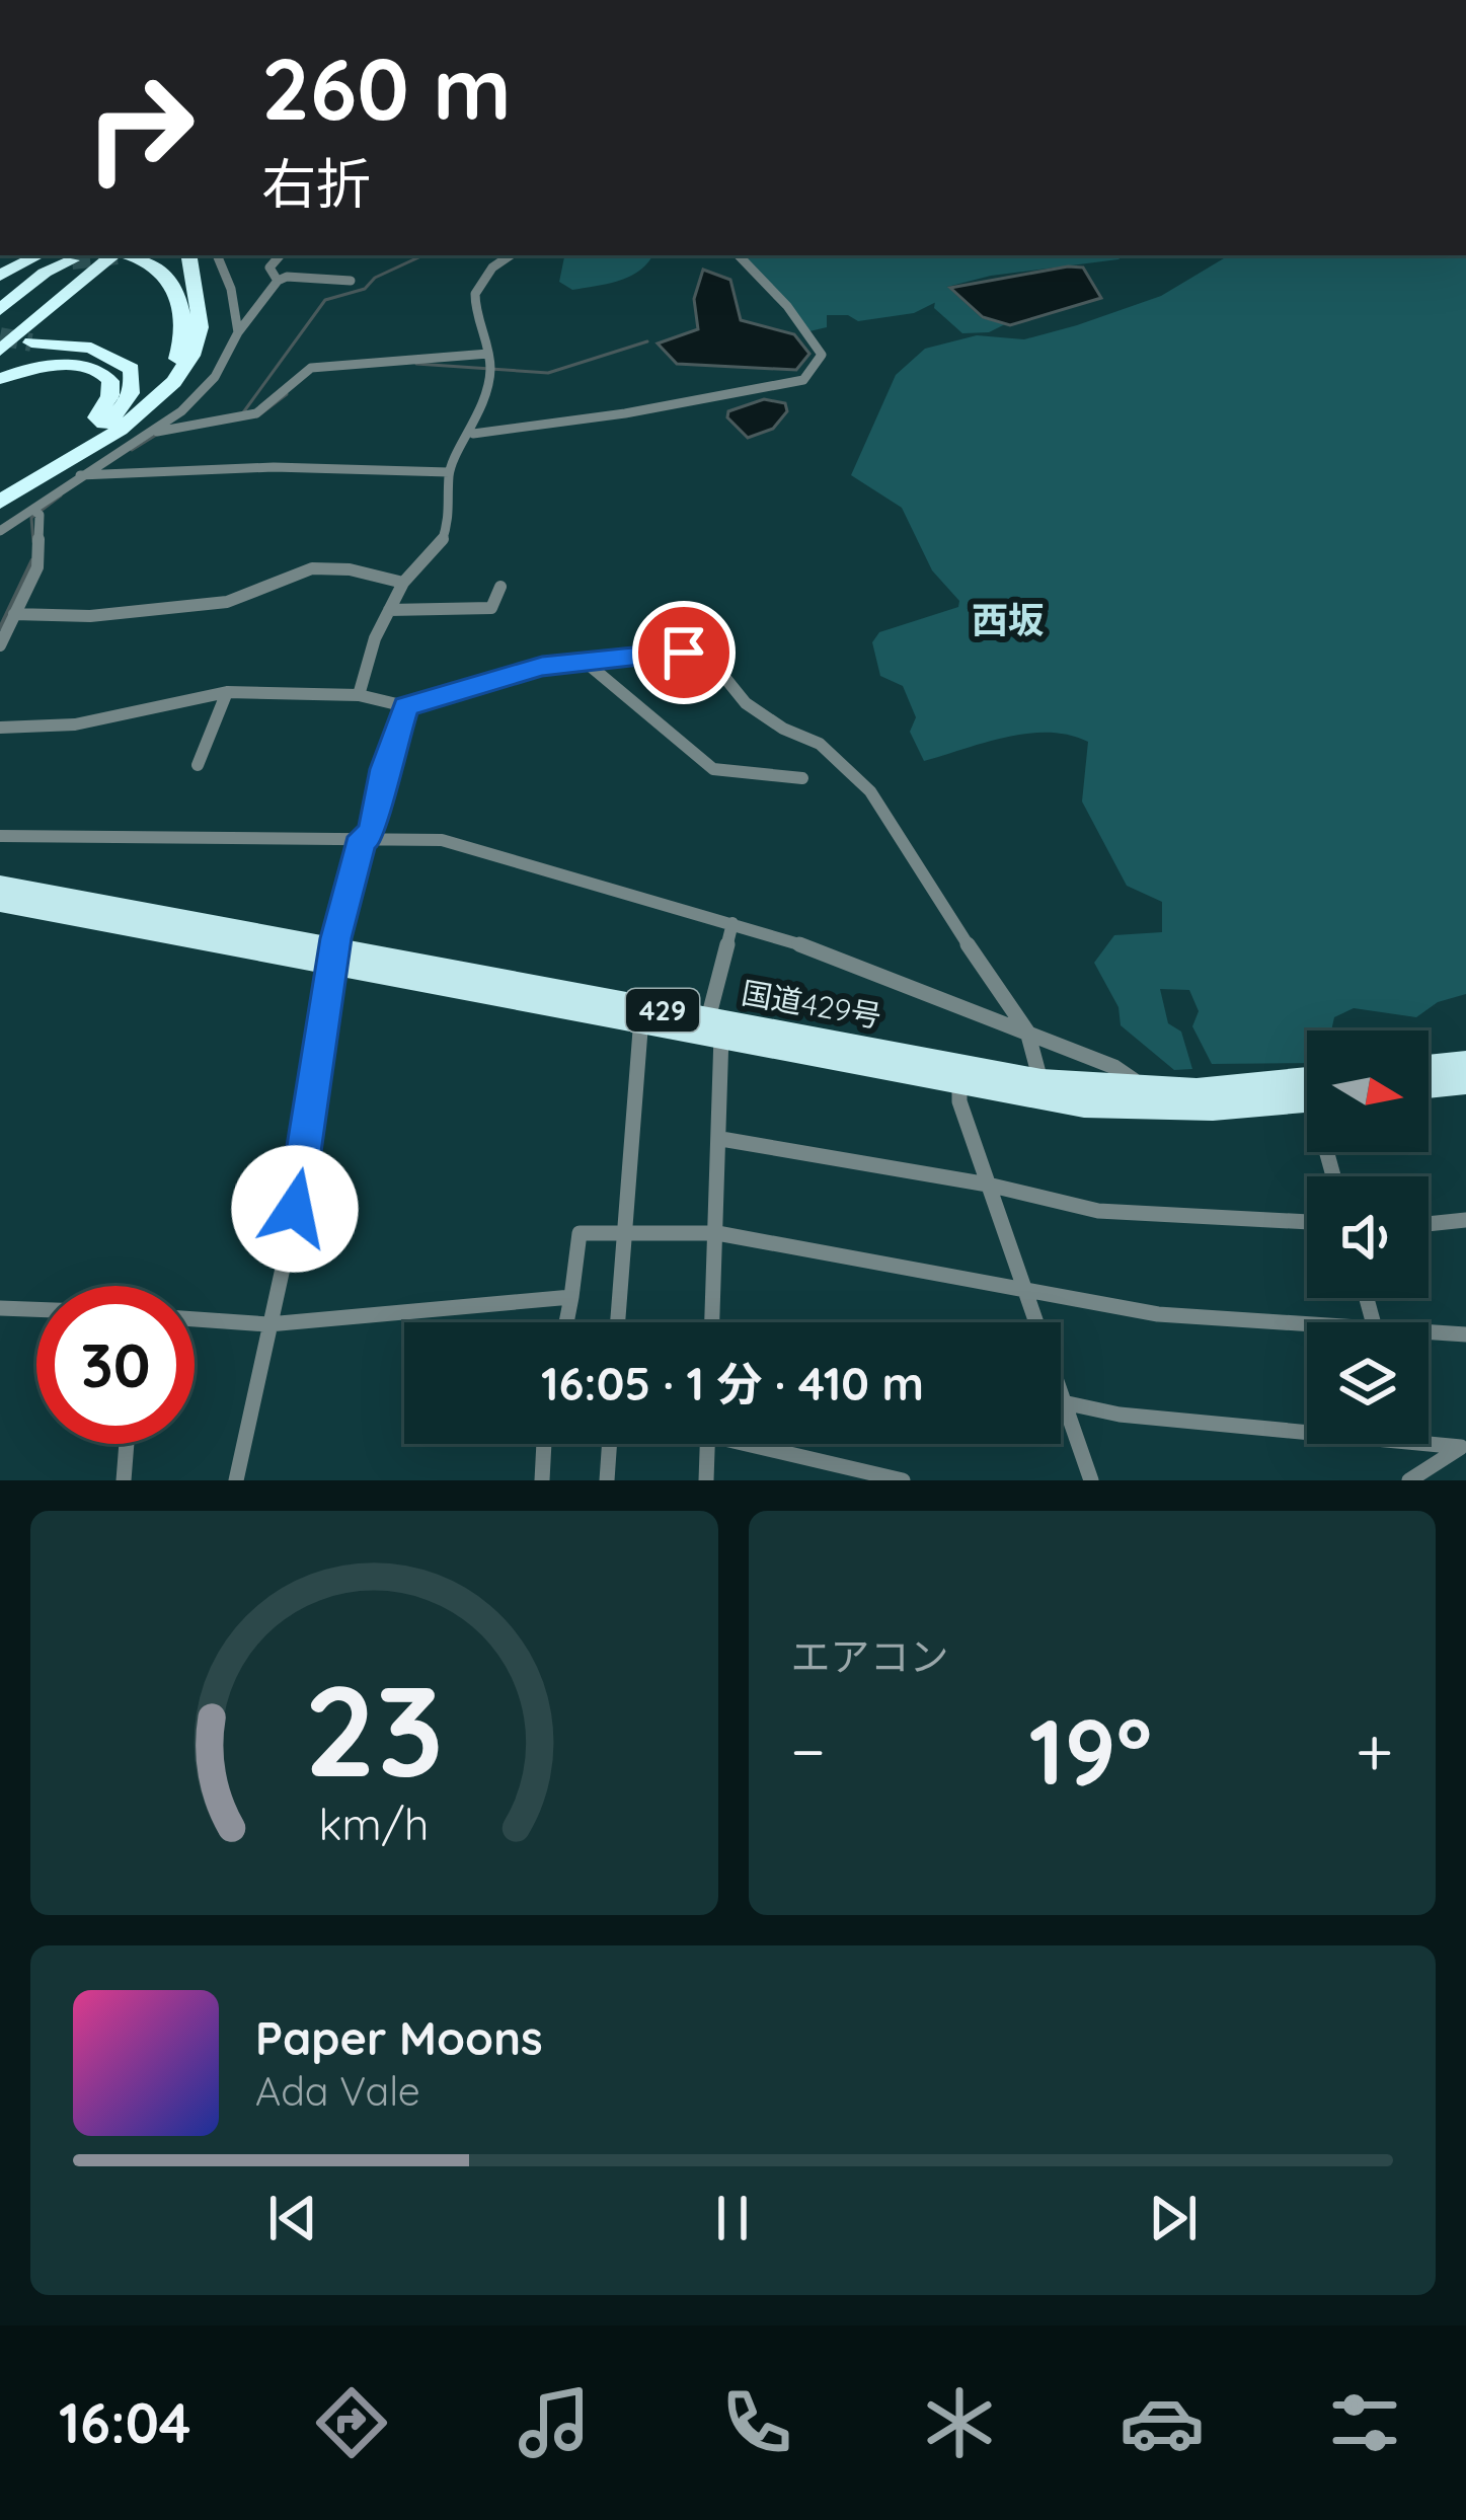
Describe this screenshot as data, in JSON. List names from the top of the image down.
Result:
{
  "streets": {
    "highway": ["国道429号", "429"]
  },
  "districts": ["西坂"],
  "north": "right",
  "page": {
    "turn": ["260 m", "右折"],
    "limit": "30",
    "trip": "16:05 · 1 分 · 410 m",
    "tile": "エアコン",
    "heat": ["−", "19°", "+"],
    "song": ["Paper Moons", "Ada Vale"],
    "tabs": "16:04",
    "gauge": ["23", "km/h"]
  }
}
